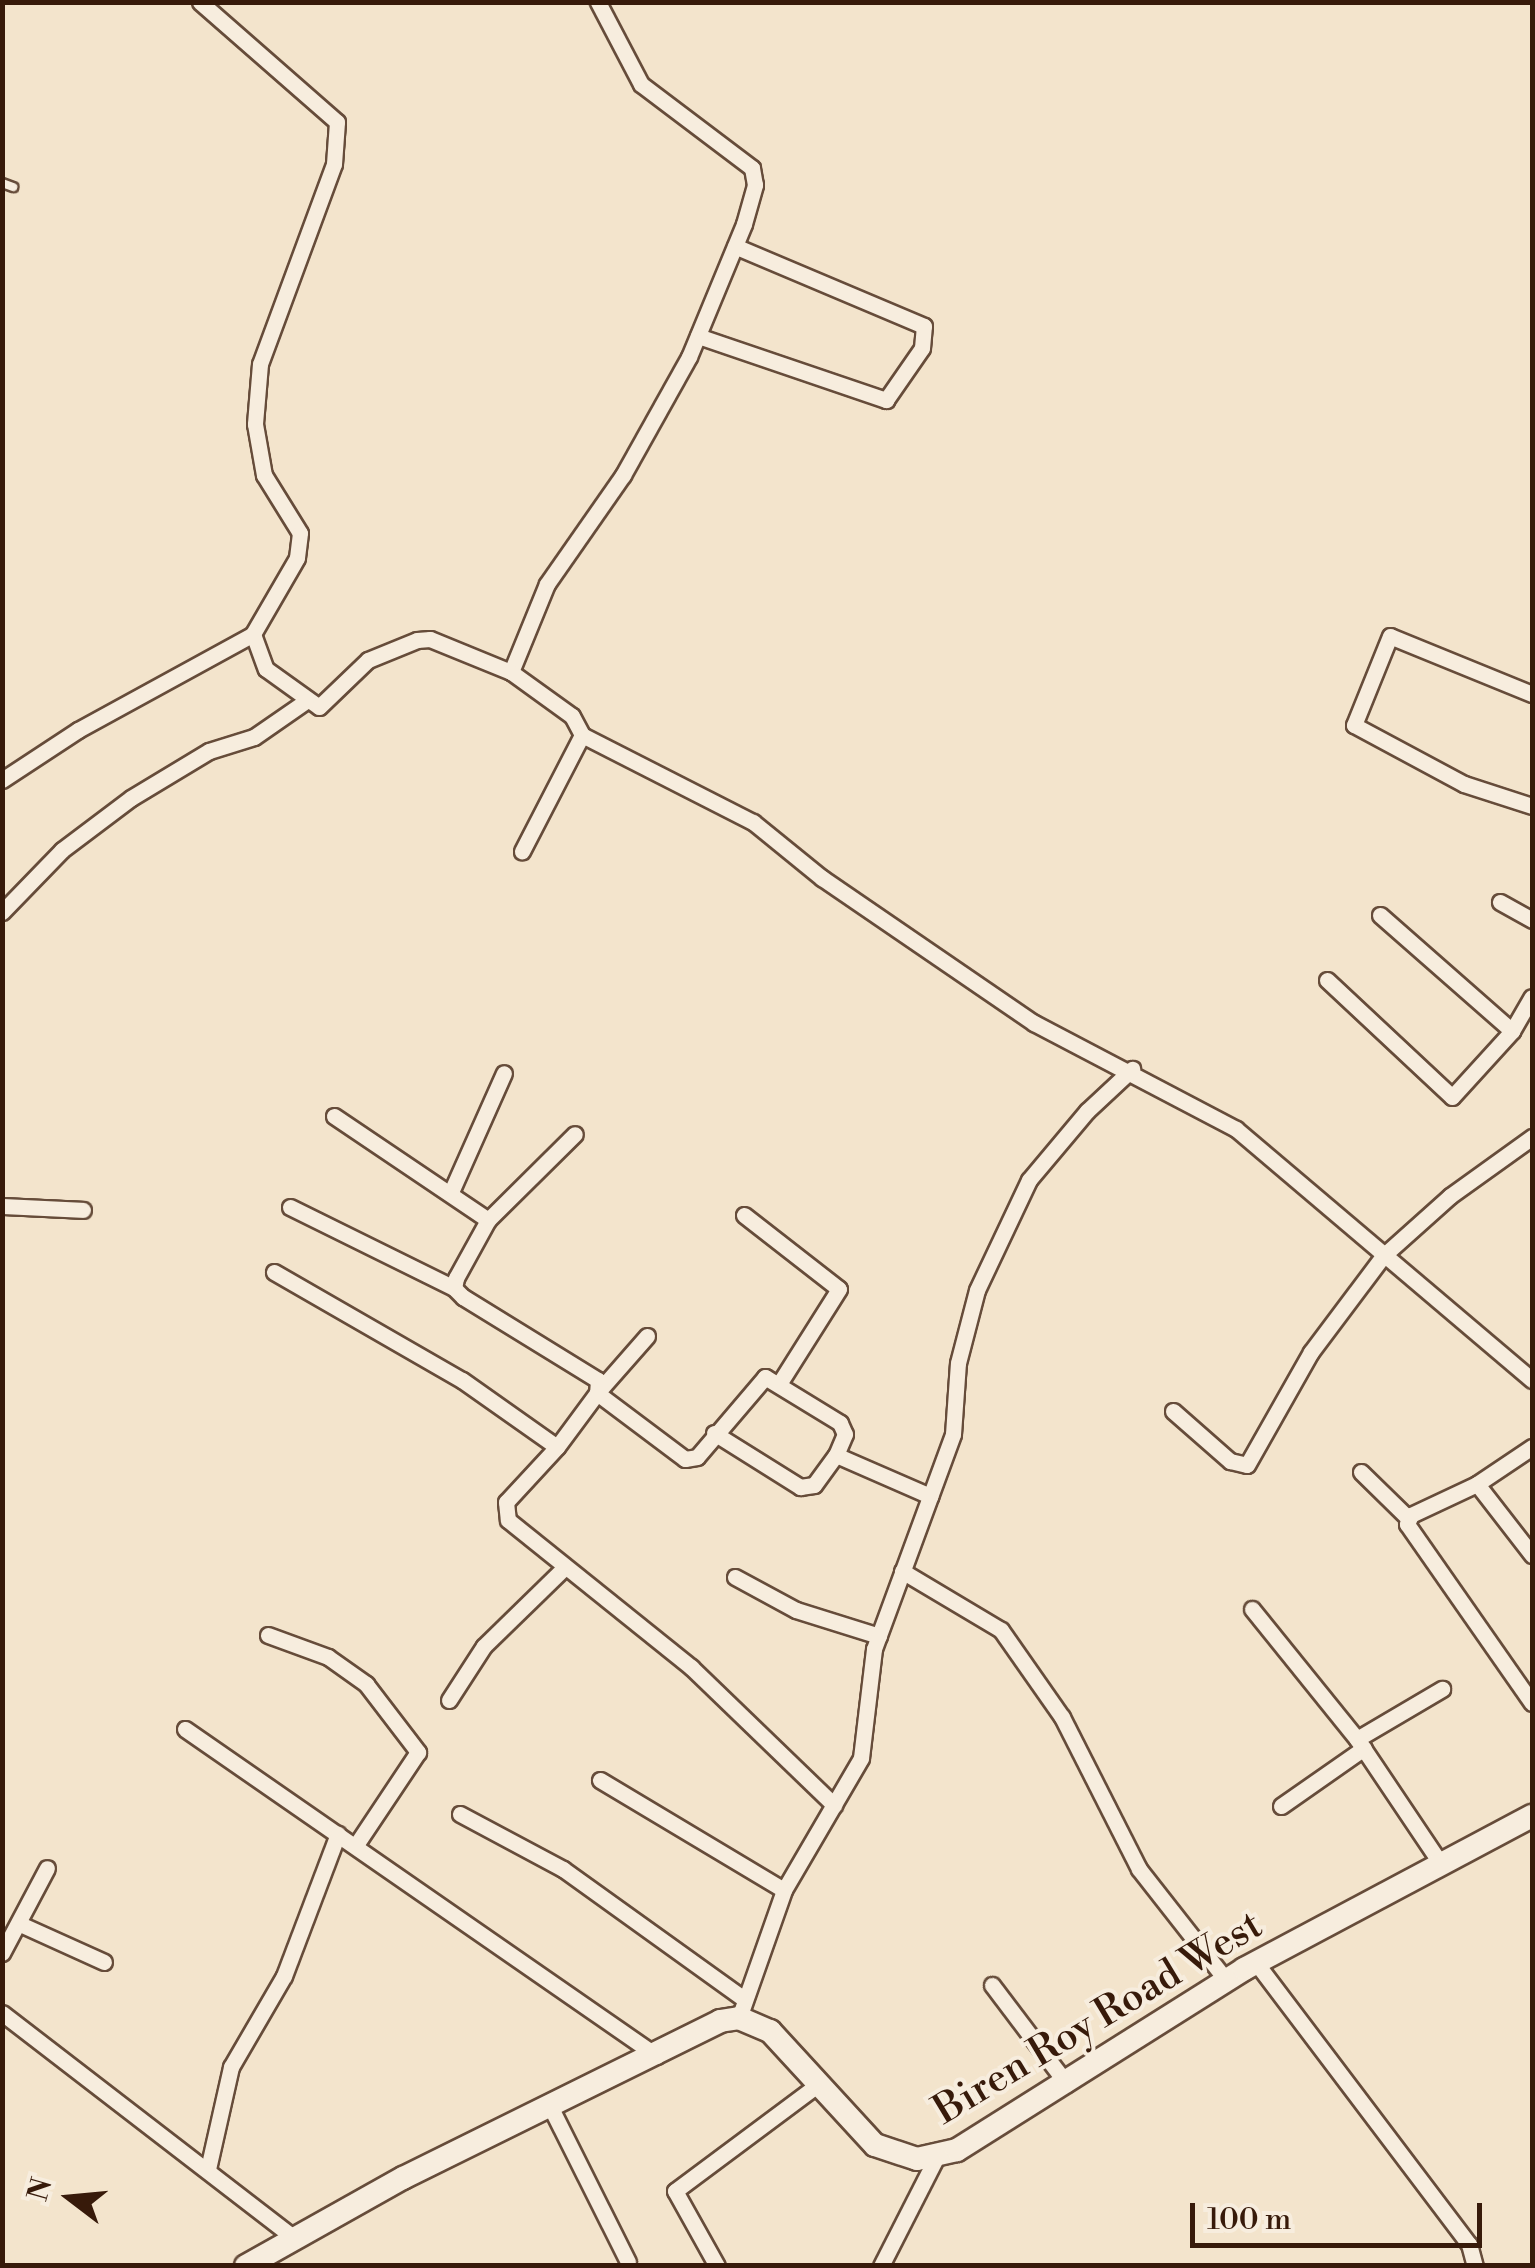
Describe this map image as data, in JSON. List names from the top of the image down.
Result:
{
  "streets": {
    "main road": ["Biren Roy Road West"]
  },
  "scale_bar": "100 m",
  "north": "left"
}
